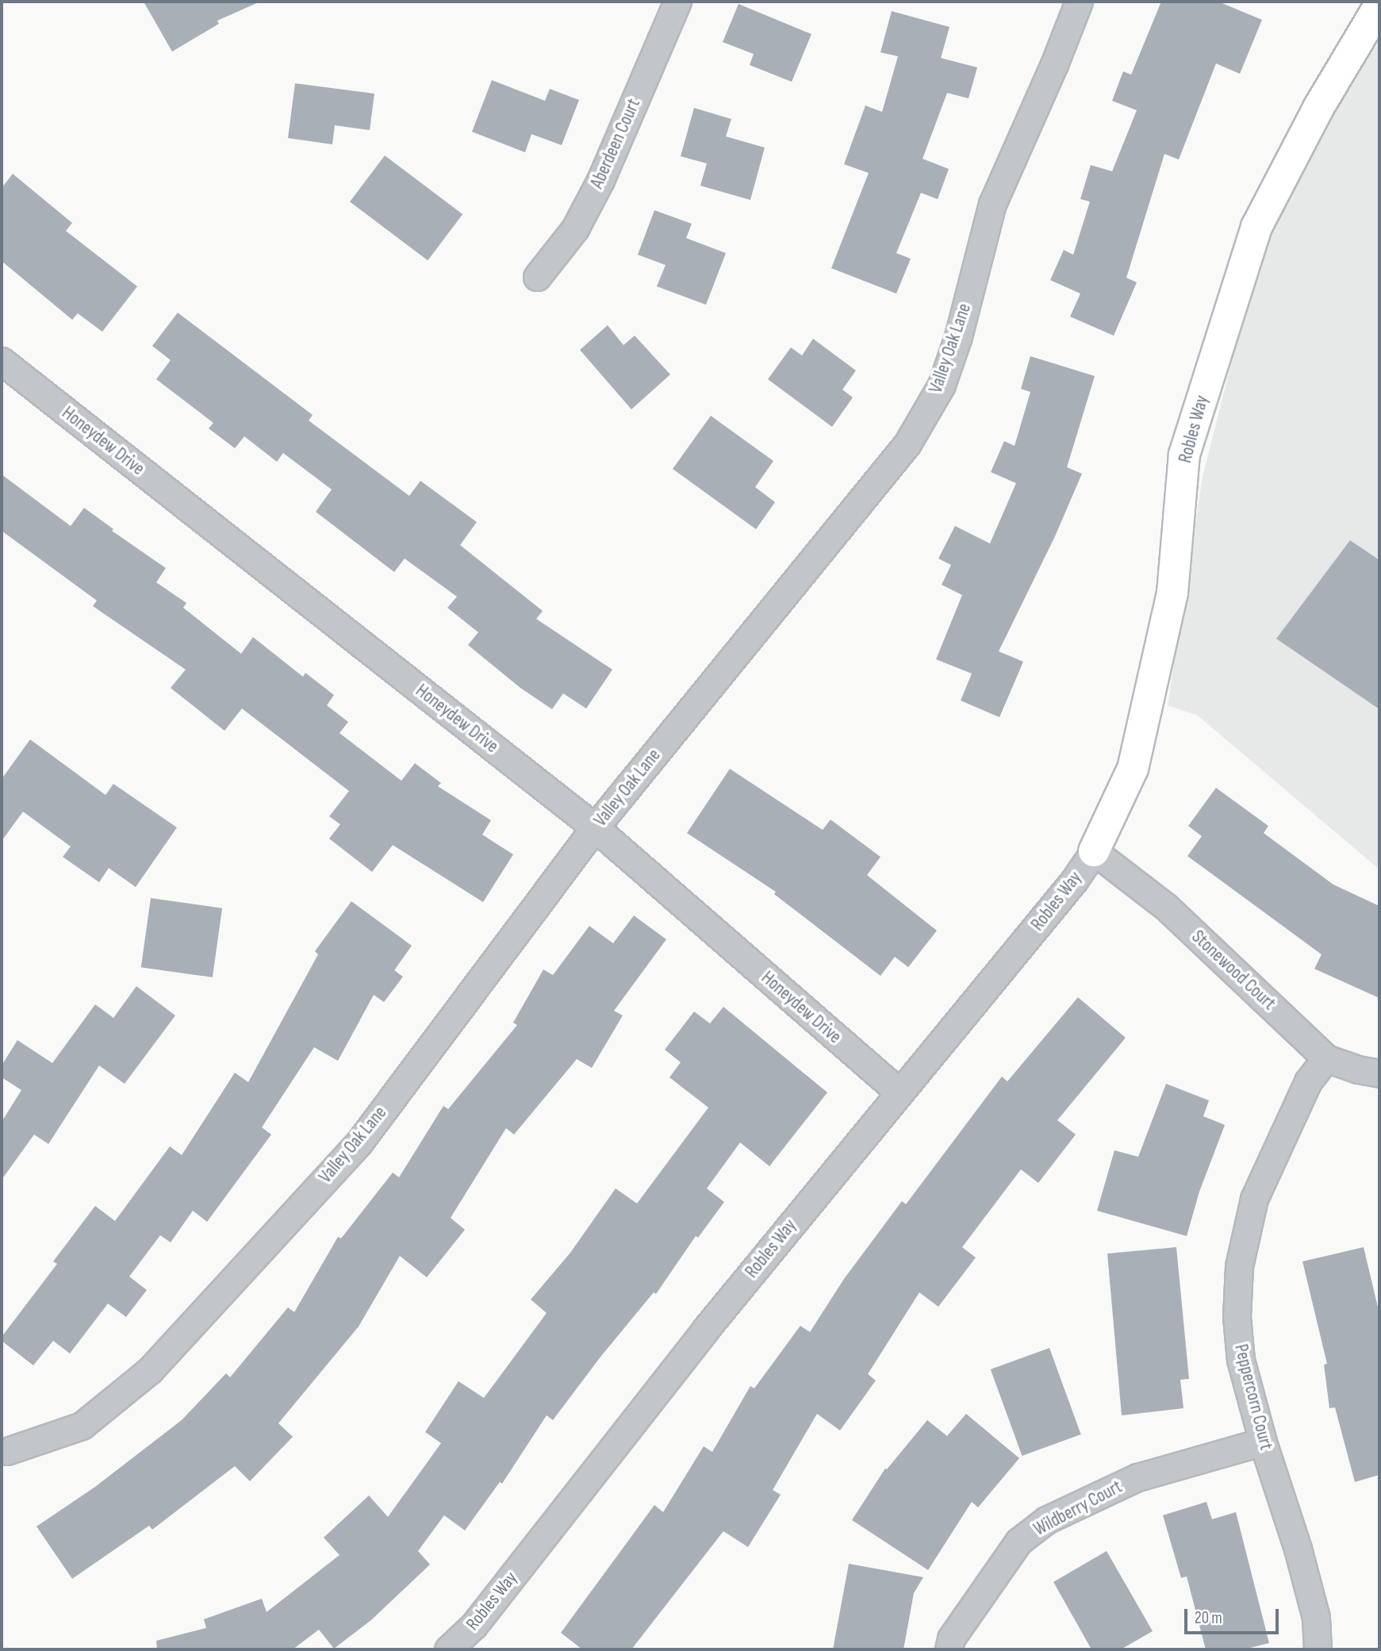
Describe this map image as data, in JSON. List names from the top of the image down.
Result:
{
  "streets": {
    "street": [
      "Aberdeen Court",
      "Valley Oak Lane",
      "Robles Way",
      "Honeydew Drive",
      "Stonewood Court",
      "Peppercorn Court",
      "Wildberry Court"
    ]
  },
  "crossings": [
    ["Valley Oak Lane", "Honeydew Drive"],
    ["Robles Way", "Honeydew Drive"],
    ["Robles Way", "Stonewood Court"],
    ["Stonewood Court", "Peppercorn Court"],
    ["Peppercorn Court", "Wildberry Court"]
  ],
  "scale_bar": "20 m"
}
